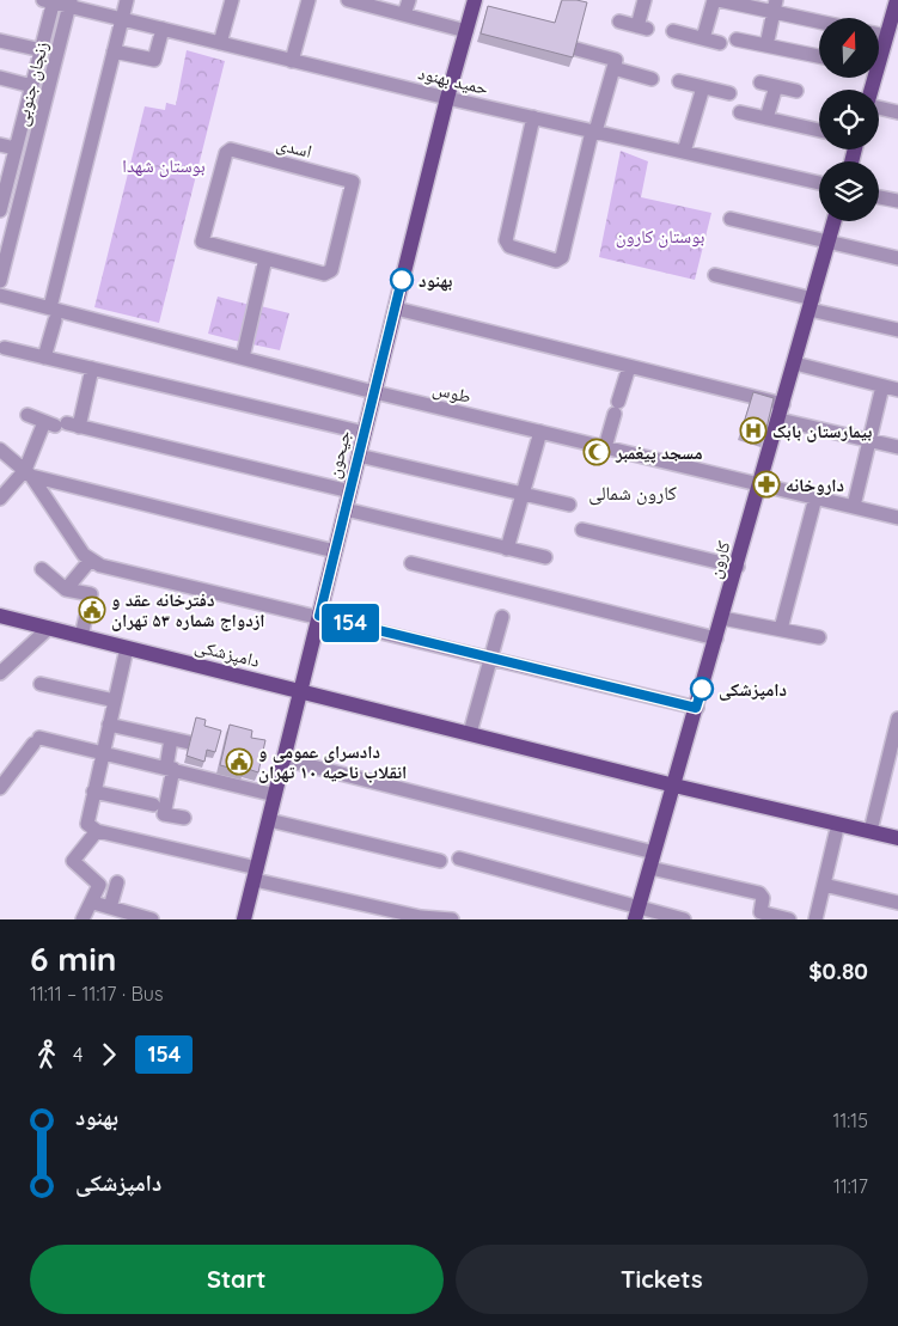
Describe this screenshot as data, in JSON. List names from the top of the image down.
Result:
{
  "streets": {
    "main road": ["جیحون", "کارون", "دامپزشکی"],
    "street": [
      "حمید بهنود",
      "زنجان جنوبی",
      "اسدی",
      "طوس"
    ]
  },
  "crossings": [
    ["حمید بهنود", "زنجان جنوبی"],
    ["حمید بهنود", "جیحون"],
    ["طوس", "جیحون"],
    ["طوس", "کارون"],
    ["جیحون", "دامپزشکی"],
    ["کارون", "دامپزشکی"]
  ],
  "districts": ["کارون شمالی"],
  "parks": ["بوستان شهدا", "بوستان کارون"],
  "places": {
    "other": ["بهنود", "دامپزشکی"],
    "hospital": ["بیمارستان بابک"],
    "mosque": ["مسجد پیغمبر"],
    "pharmacy": ["داروخانه"],
    "public building": ["دفترخانه عقد و ازدواج شماره ۵۳ تهران", "دادسرای عمومی و انقلاب ناحیه ۱۰ تهران"]
  },
  "lines": ["bus line 154"],
  "north": "top",
  "page": {
    "on_map": "154",
    "heading": ["6 min", "11:11 – 11:17 · Bus", "$0.80"],
    "legs": ["4", "154"],
    "list": [
      {
        "name": "بهنود",
        "value": "11:15"
      },
      {
        "name": "دامپزشکی",
        "value": "11:17"
      }
    ],
    "buttons": ["Start", "Tickets"]
  }
}
